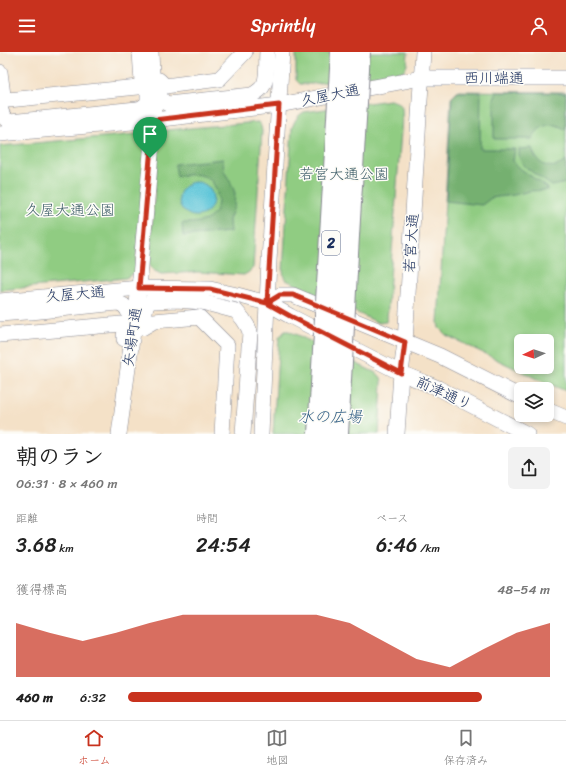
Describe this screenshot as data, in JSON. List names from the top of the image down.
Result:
{
  "streets": {
    "highway": ["2"],
    "street": [
      "西川端通",
      "久屋大通",
      "若宮大通",
      "矢場町通",
      "前津通り"
    ]
  },
  "crossings": [
    ["西川端通", "久屋大通"],
    ["西川端通", "若宮大通"],
    ["久屋大通", "若宮大通"],
    ["久屋大通", "矢場町通"],
    ["久屋大通", "前津通り"],
    ["若宮大通", "前津通り"]
  ],
  "water": ["水の広場"],
  "parks": ["若宮大通公園", "久屋大通公園"],
  "north": "left",
  "page": {
    "header": "Sprintly",
    "heading": ["朝のラン", "06:31 · 8 × 460 m"],
    "stats": [
      ["距離", "3.68 km"],
      ["時間", "24:54"],
      ["ペース", "6:46 /km"]
    ],
    "chart": ["獲得標高", "48–54 m"],
    "list": [
      {
        "name": "460 m",
        "note": "6:32"
      }
    ],
    "tabs": ["ホーム", "地図", "保存済み"]
  }
}
